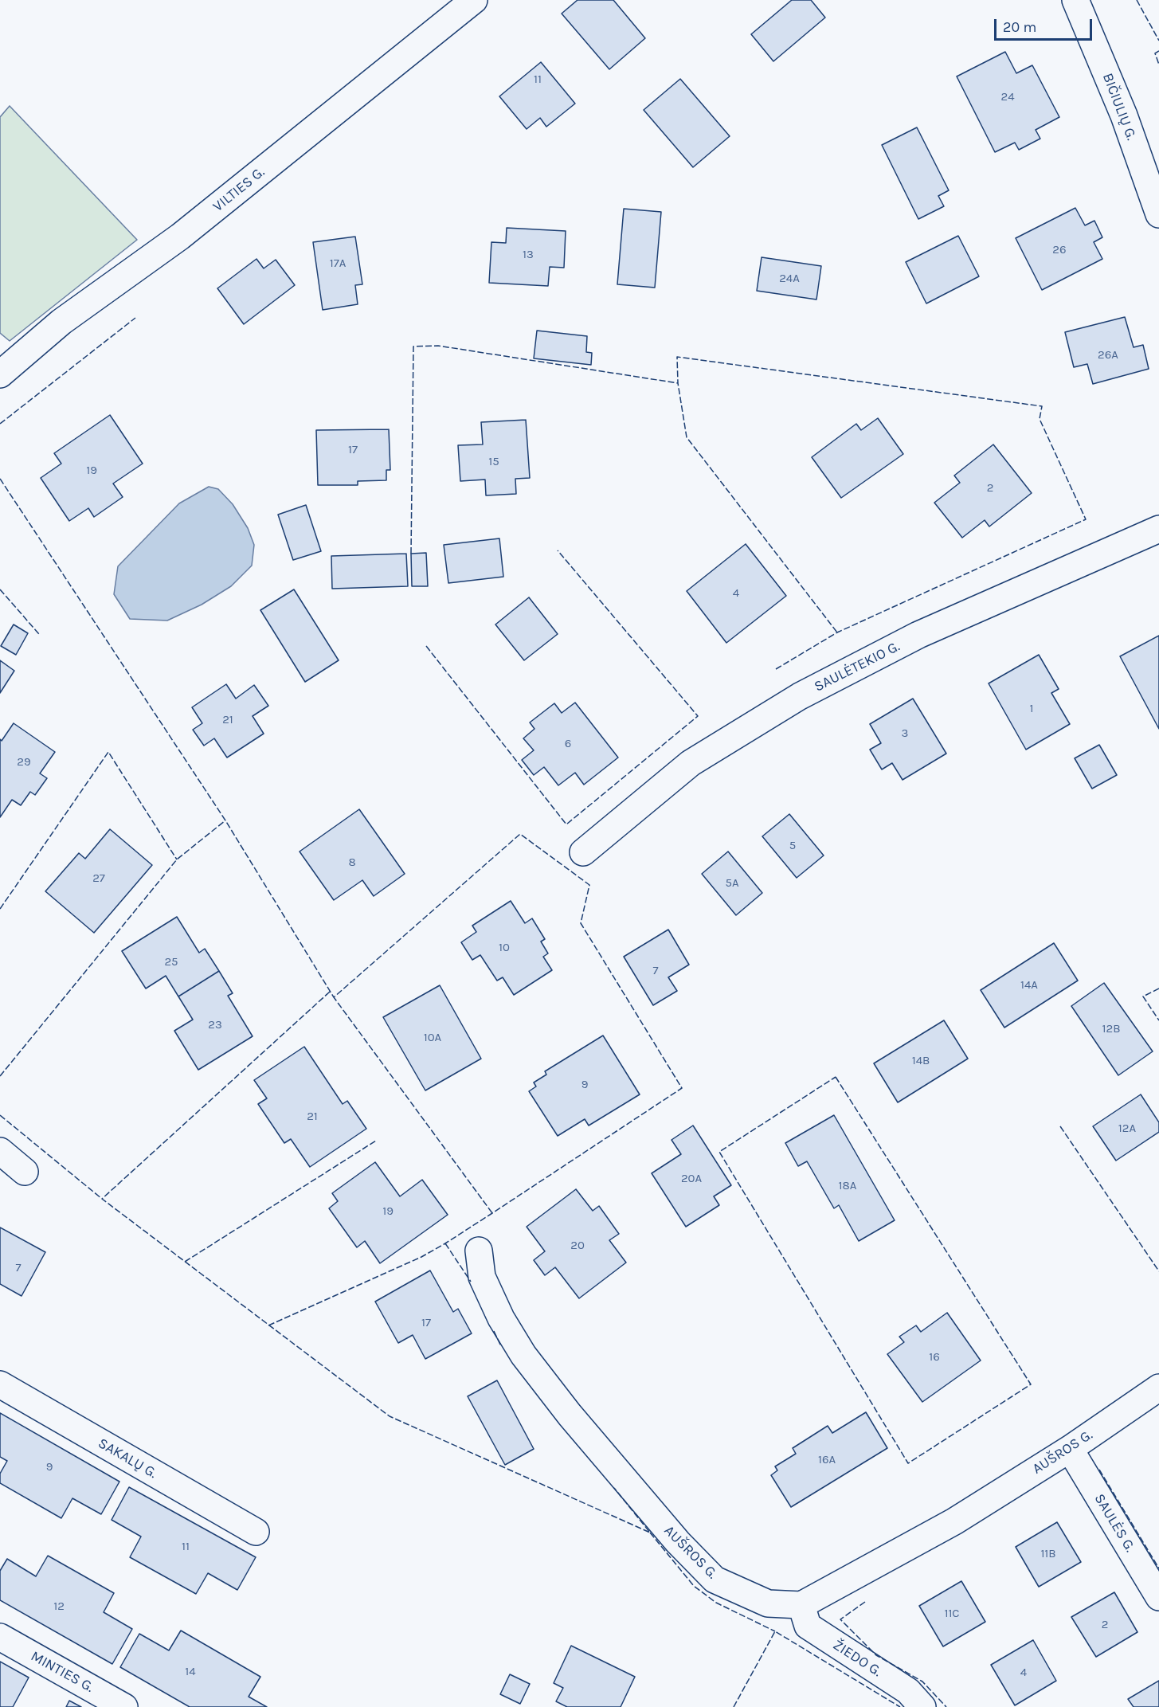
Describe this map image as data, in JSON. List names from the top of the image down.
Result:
{
  "streets": {
    "street": [
      "BIČIULIŲ G.",
      "VILTIES G.",
      "SAULĖTEKIO G.",
      "AUŠROS G.",
      "SAKALŲ G.",
      "SAULĖS G.",
      "ŽIEDO G.",
      "MINTIES G."
    ]
  },
  "crossings": [
    ["AUŠROS G.", "SAULĖS G."],
    ["AUŠROS G.", "ŽIEDO G."]
  ],
  "house_numbers": [
    "11",
    "24",
    "26",
    "13",
    "17A",
    "24A",
    "26A",
    "17",
    "15",
    "19",
    "2",
    "4",
    "1",
    "21",
    "3",
    "6",
    "29",
    "5",
    "8",
    "27",
    "5A",
    "10",
    "25",
    "7",
    "14A",
    "23",
    "12B",
    "10A",
    "14B",
    "9",
    "21",
    "12A",
    "20A",
    "18A",
    "19",
    "20",
    "7",
    "17",
    "16",
    "16A",
    "9",
    "11",
    "11B",
    "12",
    "11C",
    "2",
    "14",
    "4"
  ],
  "scale_bar": "20 m"
}
